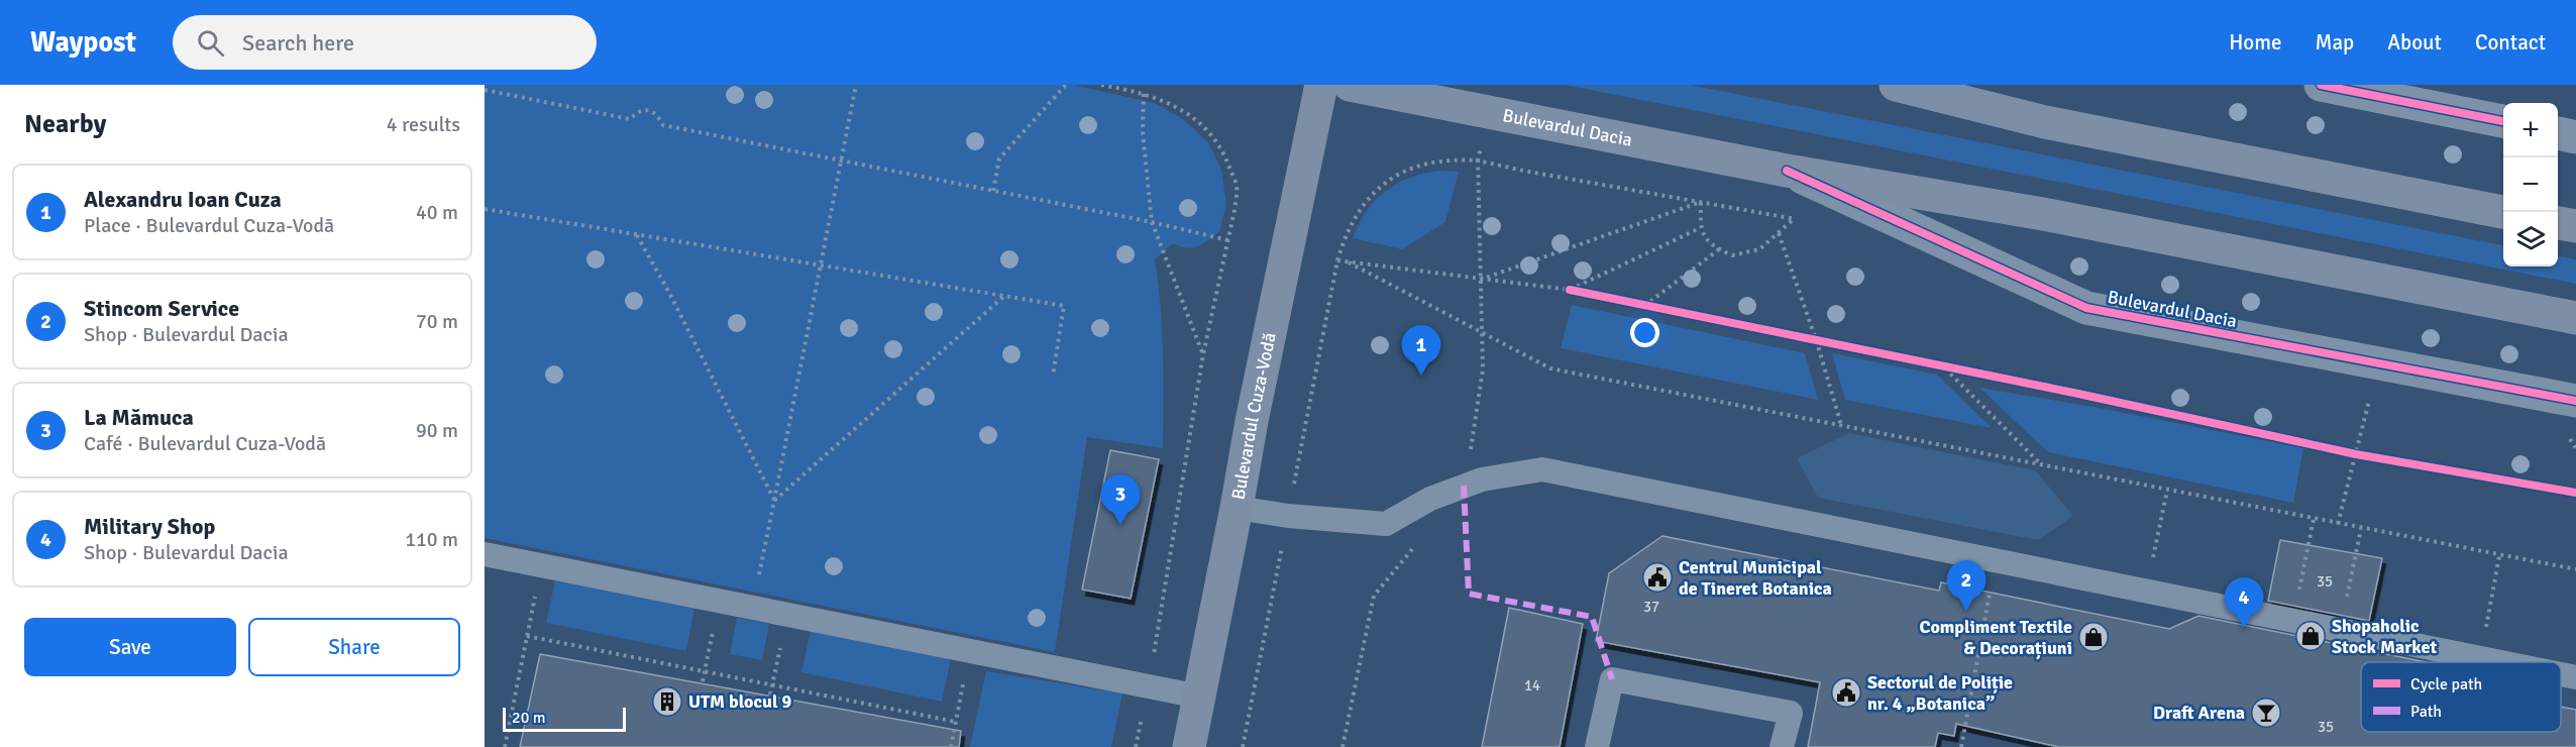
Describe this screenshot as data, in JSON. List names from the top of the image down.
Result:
{
  "streets": {
    "main road": ["Bulevardul Dacia", "Bulevardul Cuza-Vodă"]
  },
  "places": {
    "public building": ["Centrul Municipal de Tineret Botanica", "Sectorul de Poliție nr. 4 „Botanica”"],
    "shop": ["Shopaholic Stock Market", "Compliment Textile & Decorațiuni"],
    "building": ["UTM blocul 9"],
    "bar": ["Draft Arena"]
  },
  "house_numbers": [
    "35",
    "37",
    "14",
    "35"
  ],
  "legend": ["Cycle path", "Path"],
  "scale_bar": "20 m",
  "page": {
    "header": "Waypost",
    "search": "Search here",
    "nav": [
      "Home",
      "Map",
      "About",
      "Contact"
    ],
    "heading": ["Nearby", "4 results"],
    "map_buttons": ["+", "−"],
    "list": [
      {
        "mark": "1",
        "name": "Alexandru Ioan Cuza",
        "note": "Place · Bulevardul Cuza-Vodă",
        "value": "40 m"
      },
      {
        "mark": "2",
        "name": "Stincom Service",
        "note": "Shop · Bulevardul Dacia",
        "value": "70 m"
      },
      {
        "mark": "3",
        "name": "La Mămuca",
        "note": "Café · Bulevardul Cuza-Vodă",
        "value": "90 m"
      },
      {
        "mark": "4",
        "name": "Military Shop",
        "note": "Shop · Bulevardul Dacia",
        "value": "110 m"
      }
    ],
    "pins": [
      "1",
      "3",
      "2",
      "4"
    ],
    "buttons": ["Save", "Share"],
    "scale": "20 m"
  }
}
